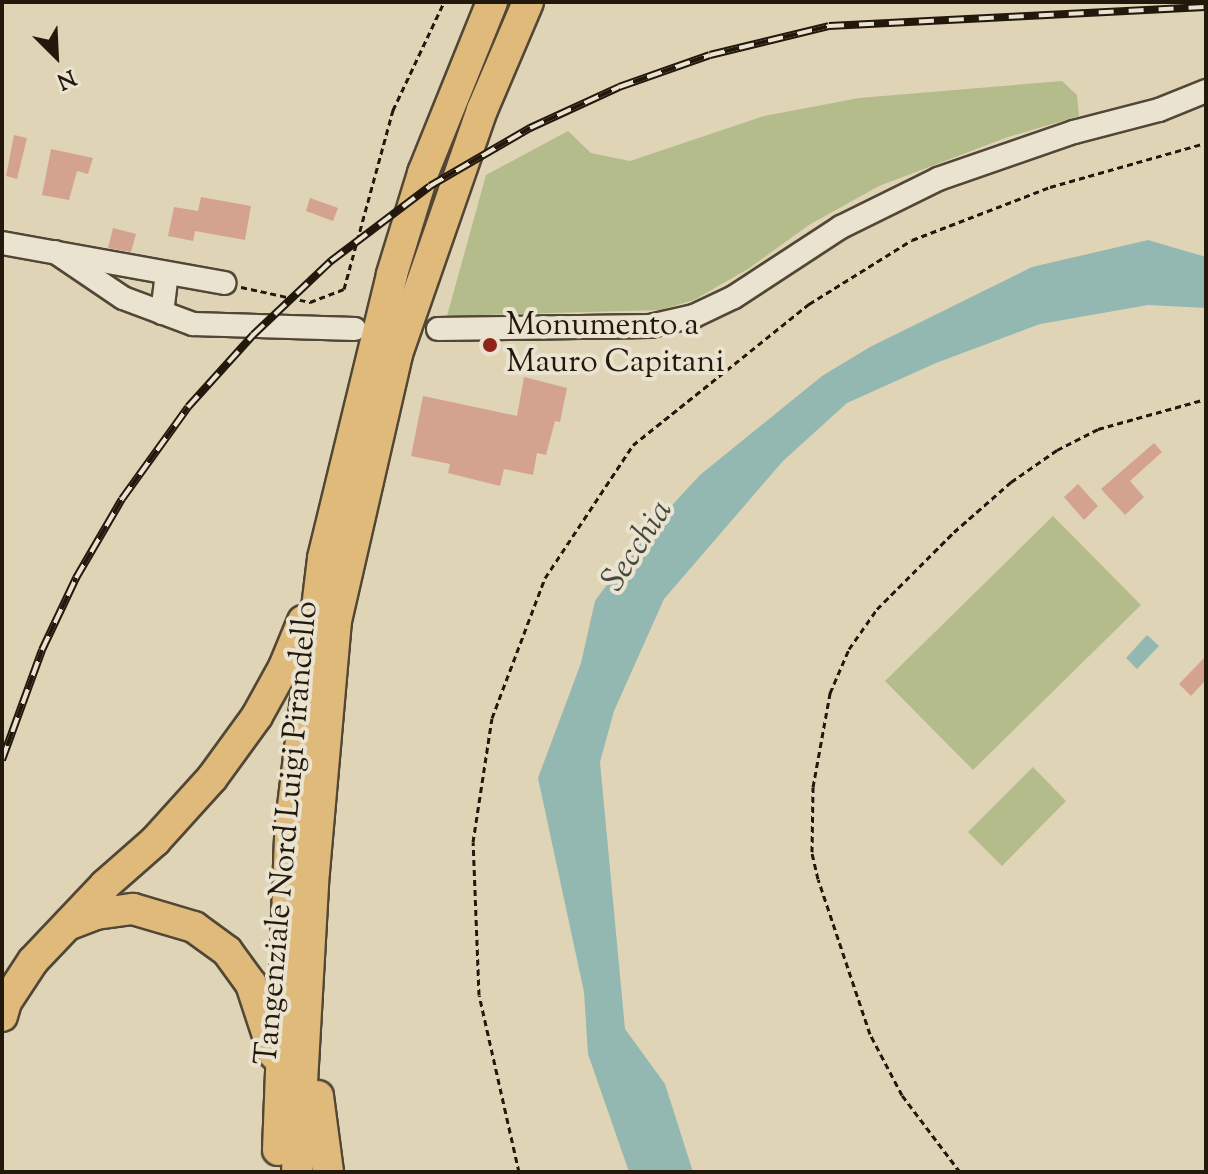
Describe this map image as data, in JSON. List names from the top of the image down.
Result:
{
  "streets": {
    "highway": ["Tangenziale Nord Luigi Pirandello"]
  },
  "water": ["Secchia"],
  "places": ["Monumento a Mauro Capitani"],
  "north": "bottom right"
}
